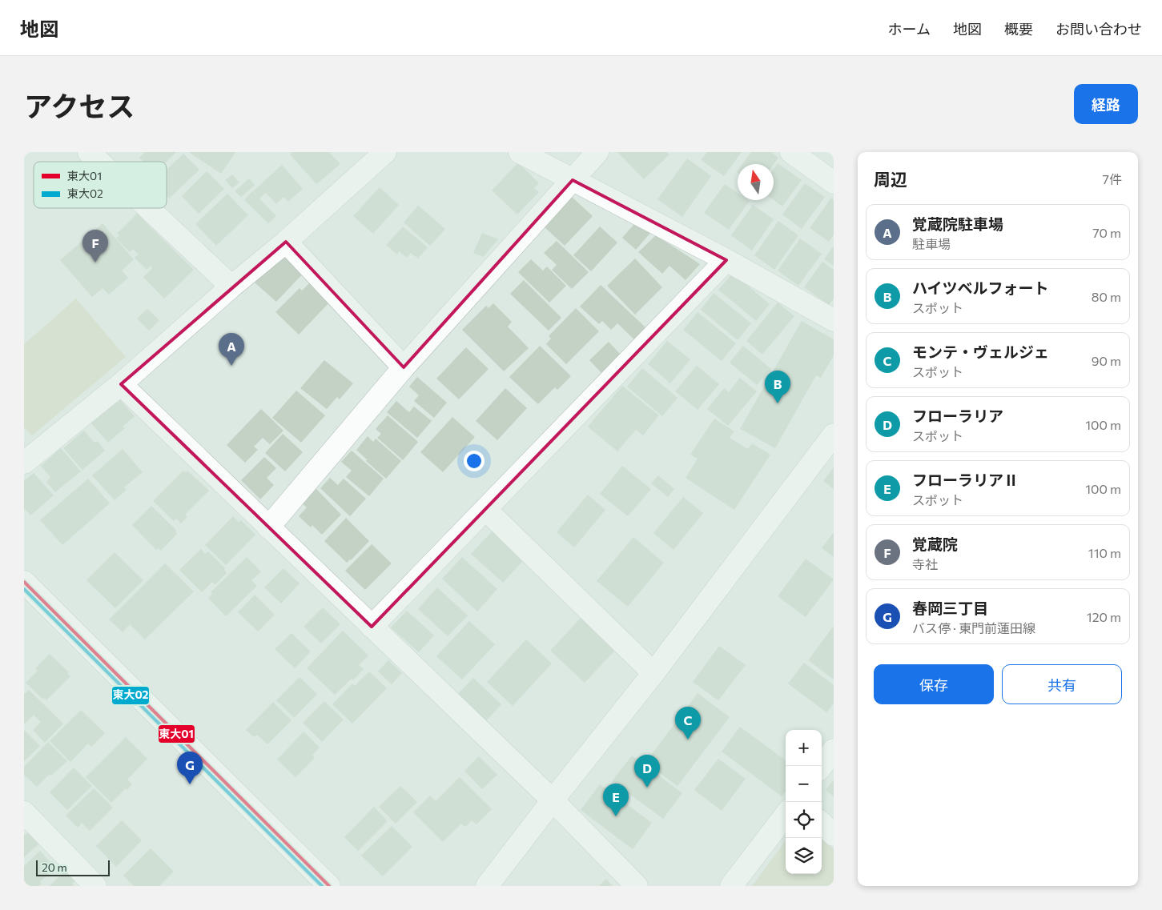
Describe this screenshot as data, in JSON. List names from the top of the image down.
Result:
{
  "lines": ["transit line 東大01", "transit line 東大02"],
  "legend": ["東大01", "東大02"],
  "scale_bar": "20 m",
  "north": "top",
  "page": {
    "header": "地図",
    "nav": [
      "ホーム",
      "地図",
      "概要",
      "お問い合わせ"
    ],
    "title": "アクセス",
    "buttons": [
      "経路",
      ["保存", "共有"]
    ],
    "heading": ["周辺", "7件"],
    "list": [
      {
        "mark": "A",
        "name": "覚蔵院駐車場",
        "note": "駐車場",
        "value": "70 m"
      },
      {
        "mark": "B",
        "name": "ハイツベルフォート",
        "note": "スポット",
        "value": "80 m"
      },
      {
        "mark": "C",
        "name": "モンテ・ヴェルジェ",
        "note": "スポット",
        "value": "90 m"
      },
      {
        "mark": "D",
        "name": "フローラリア",
        "note": "スポット",
        "value": "100 m"
      },
      {
        "mark": "E",
        "name": "フローラリアⅡ",
        "note": "スポット",
        "value": "100 m"
      },
      {
        "mark": "F",
        "name": "覚蔵院",
        "note": "寺社",
        "value": "110 m"
      },
      {
        "mark": "G",
        "name": "春岡三丁目",
        "note": "バス停 · 東門前蓮田線",
        "value": "120 m"
      }
    ],
    "pins": [
      "F",
      "A",
      "B",
      "C",
      "G",
      "D",
      "E"
    ],
    "map_buttons": ["+", "−"],
    "scale": "20 m"
  }
}
